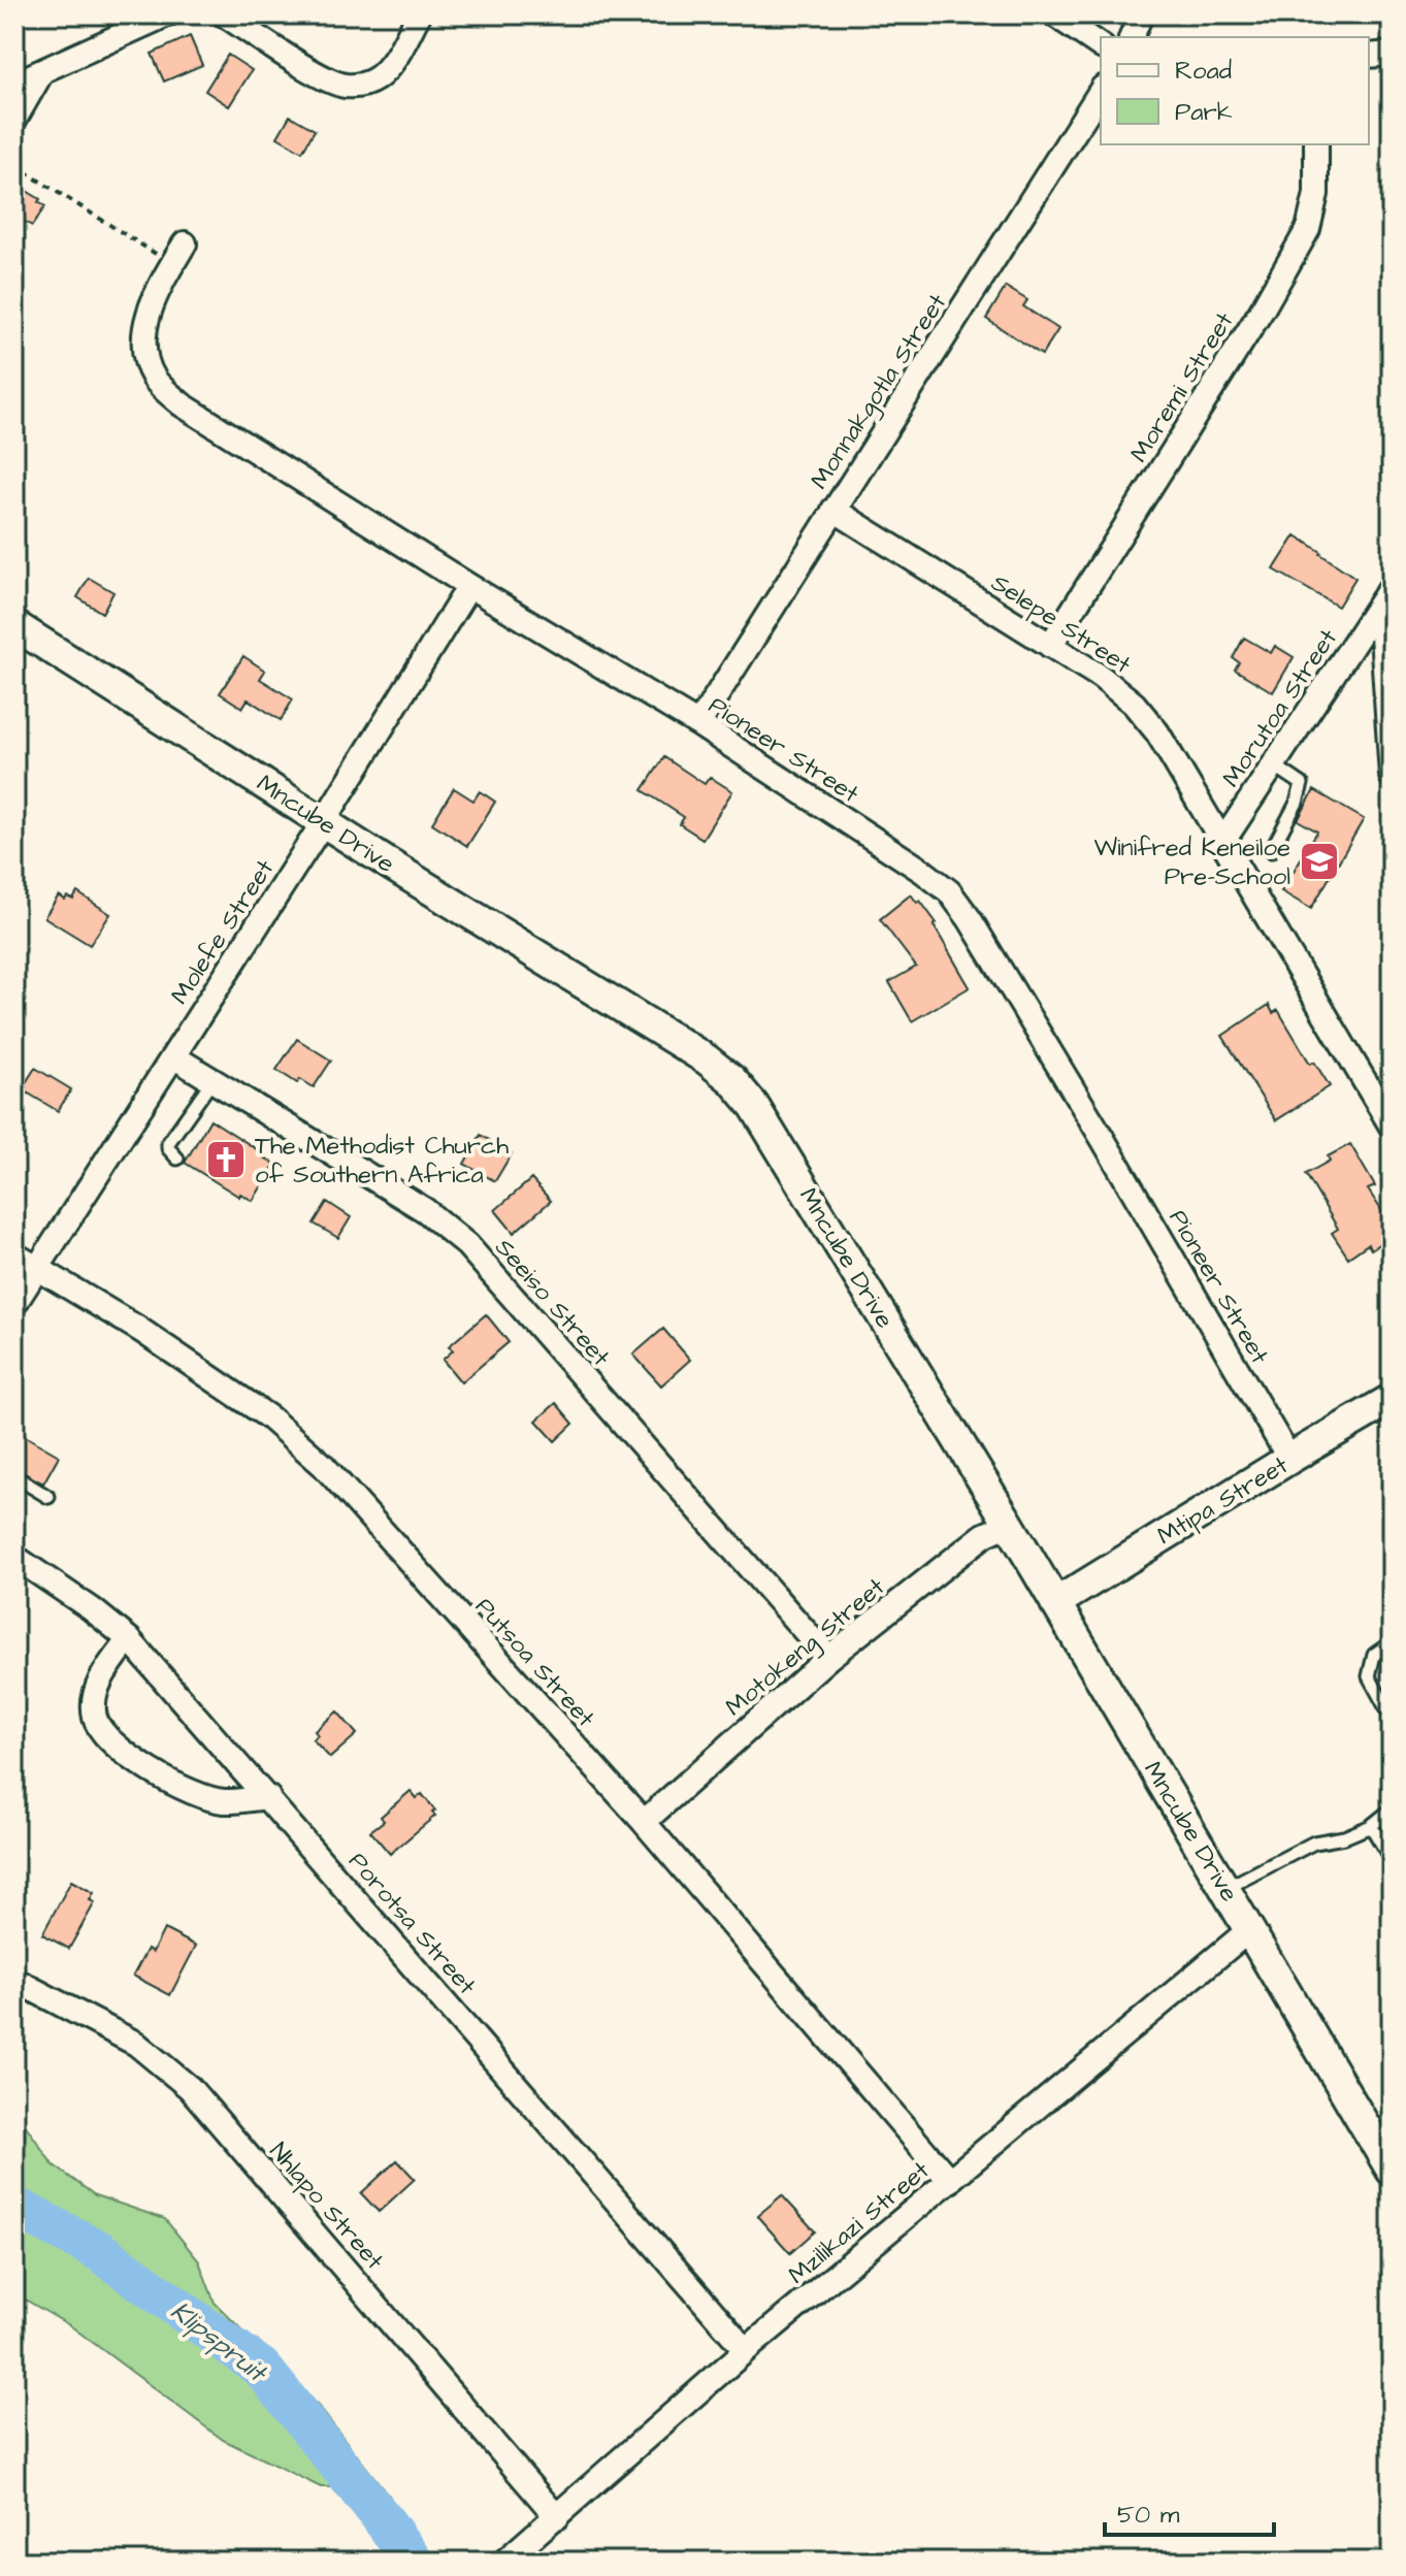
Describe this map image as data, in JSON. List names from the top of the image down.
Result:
{
  "streets": {
    "street": [
      "Moremi Street",
      "Monnakgotla Street",
      "Selepe Street",
      "Morutoa Street",
      "Pioneer Street",
      "Mncube Drive",
      "Molefe Street",
      "Seeiso Street",
      "Mtipa Street",
      "Motokeng Street",
      "Putsoa Street",
      "Porotsa Street",
      "Nhlapo Street",
      "Mzilikazi Street"
    ]
  },
  "crossings": [
    ["Moremi Street", "Selepe Street"],
    ["Monnakgotla Street", "Selepe Street"],
    ["Monnakgotla Street", "Pioneer Street"],
    ["Selepe Street", "Morutoa Street"],
    ["Pioneer Street", "Molefe Street"],
    ["Pioneer Street", "Mtipa Street"],
    ["Mncube Drive", "Molefe Street"],
    ["Mncube Drive", "Mtipa Street"],
    ["Mncube Drive", "Motokeng Street"],
    ["Mncube Drive", "Mzilikazi Street"],
    ["Molefe Street", "Seeiso Street"],
    ["Molefe Street", "Putsoa Street"],
    ["Seeiso Street", "Motokeng Street"],
    ["Motokeng Street", "Putsoa Street"],
    ["Putsoa Street", "Mzilikazi Street"],
    ["Porotsa Street", "Mzilikazi Street"],
    ["Nhlapo Street", "Mzilikazi Street"]
  ],
  "water": ["Klipspruit"],
  "places": {
    "school or university": ["Winifred Keneiloe Pre-School"],
    "church": ["The Methodist Church of Southern Africa"]
  },
  "legend": ["Road", "Park"],
  "scale_bar": "50 m"
}
